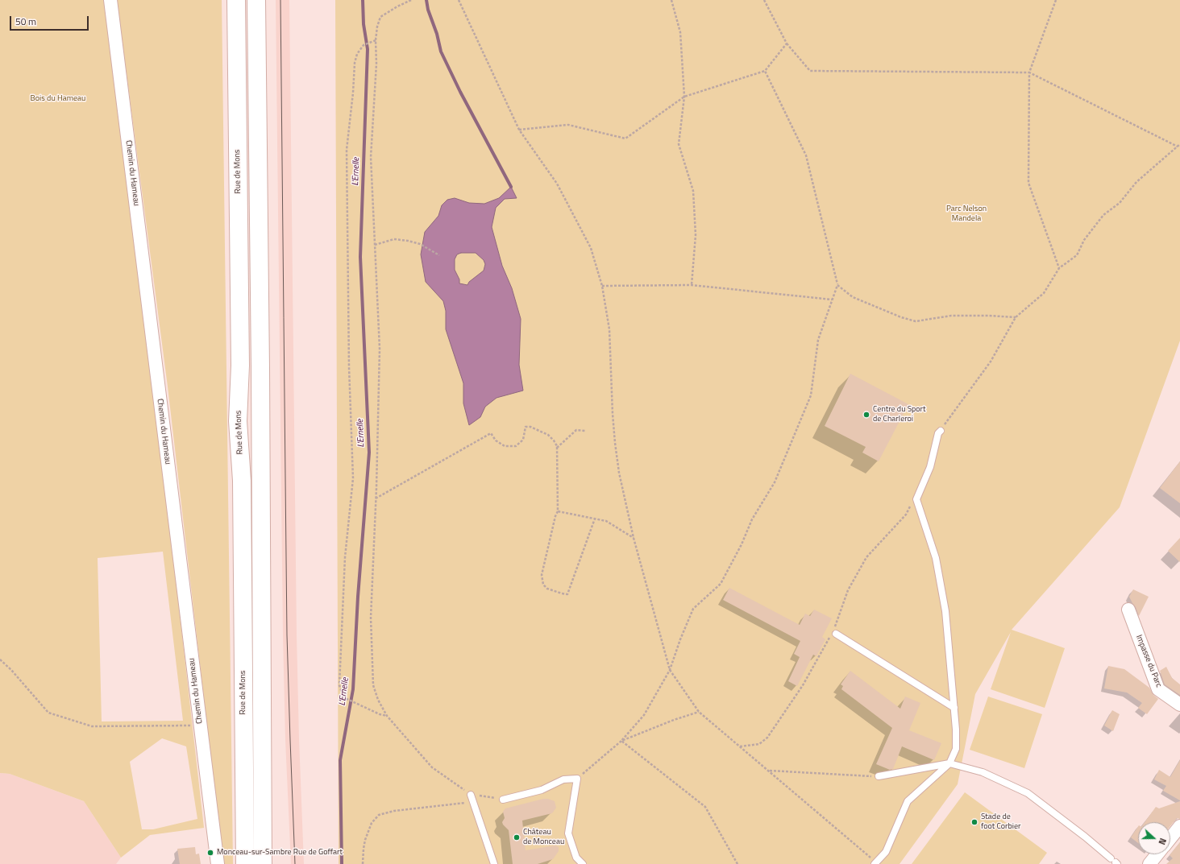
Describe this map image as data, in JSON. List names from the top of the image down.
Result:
{
  "streets": {
    "highway": ["Rue de Mons"],
    "street": ["Chemin du Hameau", "Impasse du Parc"]
  },
  "water": ["L'Ernelle"],
  "parks": ["Bois du Hameau", "Parc Nelson Mandela"],
  "places": [
    "Centre du Sport de Charleroi",
    "Stade de foot Corbier",
    "Château de Monceau",
    "Monceau-sur-Sambre Rue de Goffart"
  ],
  "scale_bar": "50 m",
  "north": "right"
}
